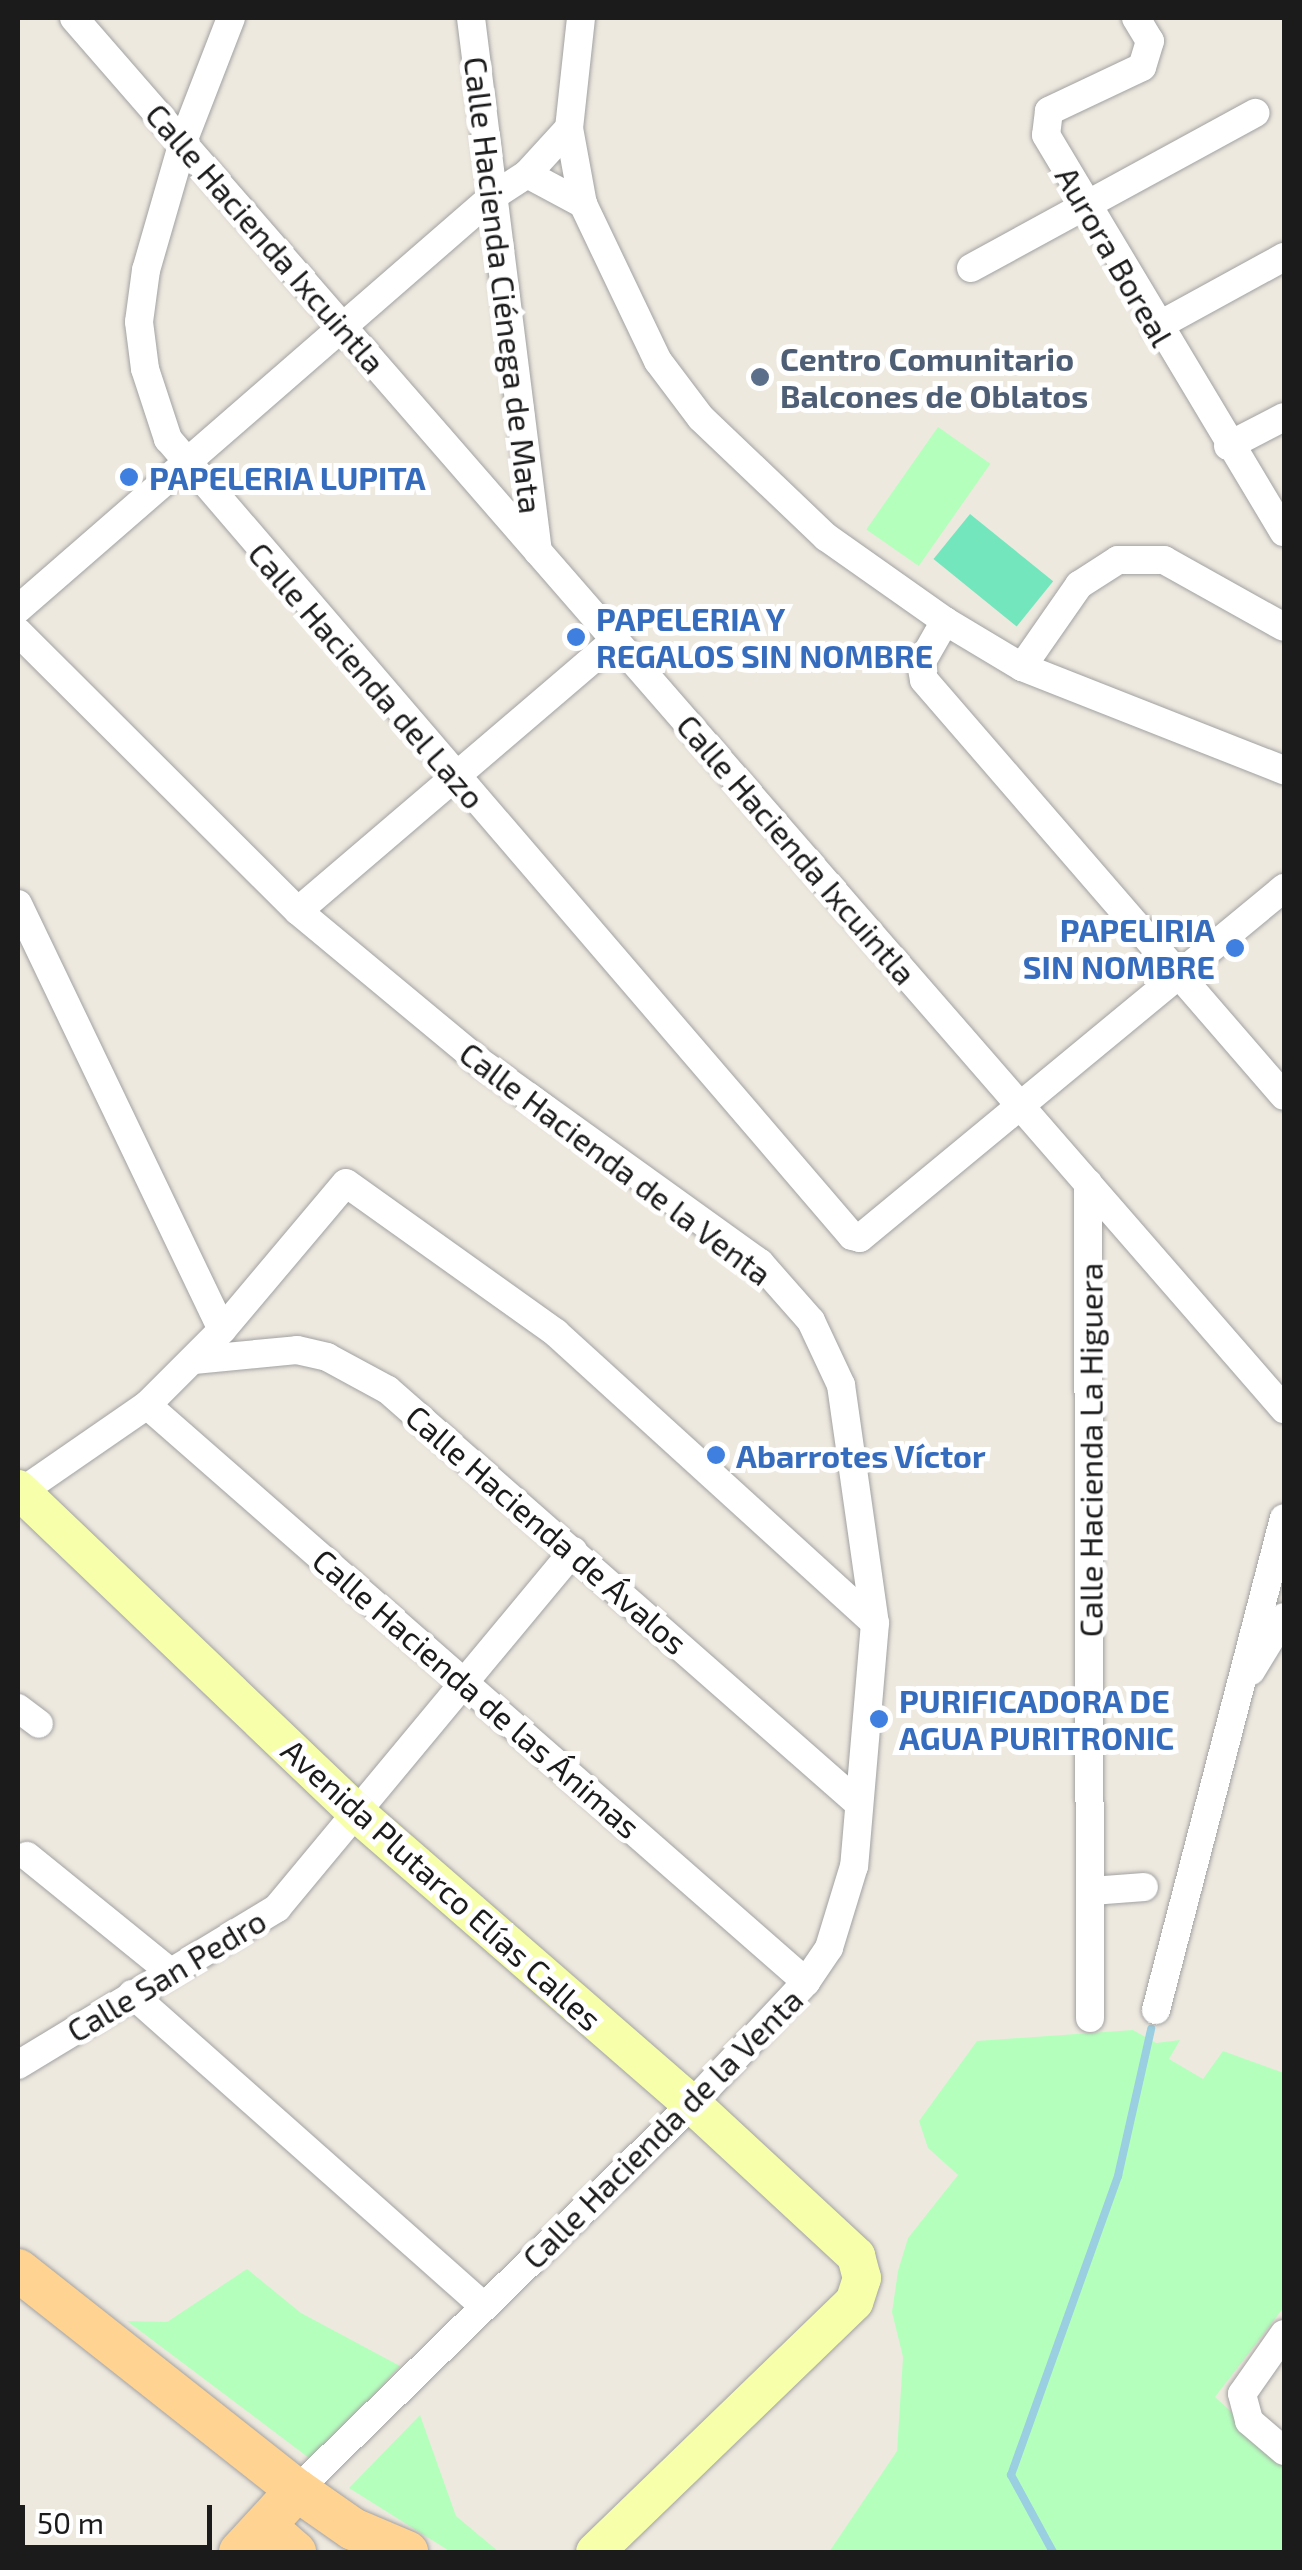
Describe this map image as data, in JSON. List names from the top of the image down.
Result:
{
  "streets": {
    "main road": ["Calle Hacienda de la Venta"],
    "street": [
      "Calle Hacienda Ixcuintla",
      "Aurora Boreal",
      "Calle Hacienda Ciénega de Mata",
      "Calle Hacienda del Lazo",
      "Calle Hacienda La Higuera",
      "Calle Hacienda de Ávalos",
      "Calle Hacienda de las Ánimas",
      "Avenida Plutarco Elías Calles",
      "Calle San Pedro"
    ]
  },
  "crossings": [
    ["Calle Hacienda Ixcuintla", "Calle Hacienda Ciénega de Mata"],
    ["Calle Hacienda Ixcuintla", "Calle Hacienda del Lazo"],
    ["Calle Hacienda Ixcuintla", "Calle Hacienda La Higuera"],
    ["Calle Hacienda de la Venta", "Calle Hacienda de Ávalos"],
    ["Calle Hacienda de la Venta", "Calle Hacienda de las Ánimas"],
    ["Calle Hacienda de la Venta", "Avenida Plutarco Elías Calles"],
    ["Calle Hacienda de Ávalos", "Calle San Pedro"],
    ["Calle Hacienda de las Ánimas", "Calle San Pedro"],
    ["Avenida Plutarco Elías Calles", "Calle San Pedro"]
  ],
  "places": [
    "Centro Comunitario Balcones de Oblatos",
    "PAPELERIA LUPITA",
    "PAPELERIA Y REGALOS SIN NOMBRE",
    "PAPELIRIA SIN NOMBRE",
    "Abarrotes Víctor",
    "PURIFICADORA DE AGUA PURITRONIC"
  ],
  "scale_bar": "50 m"
}
